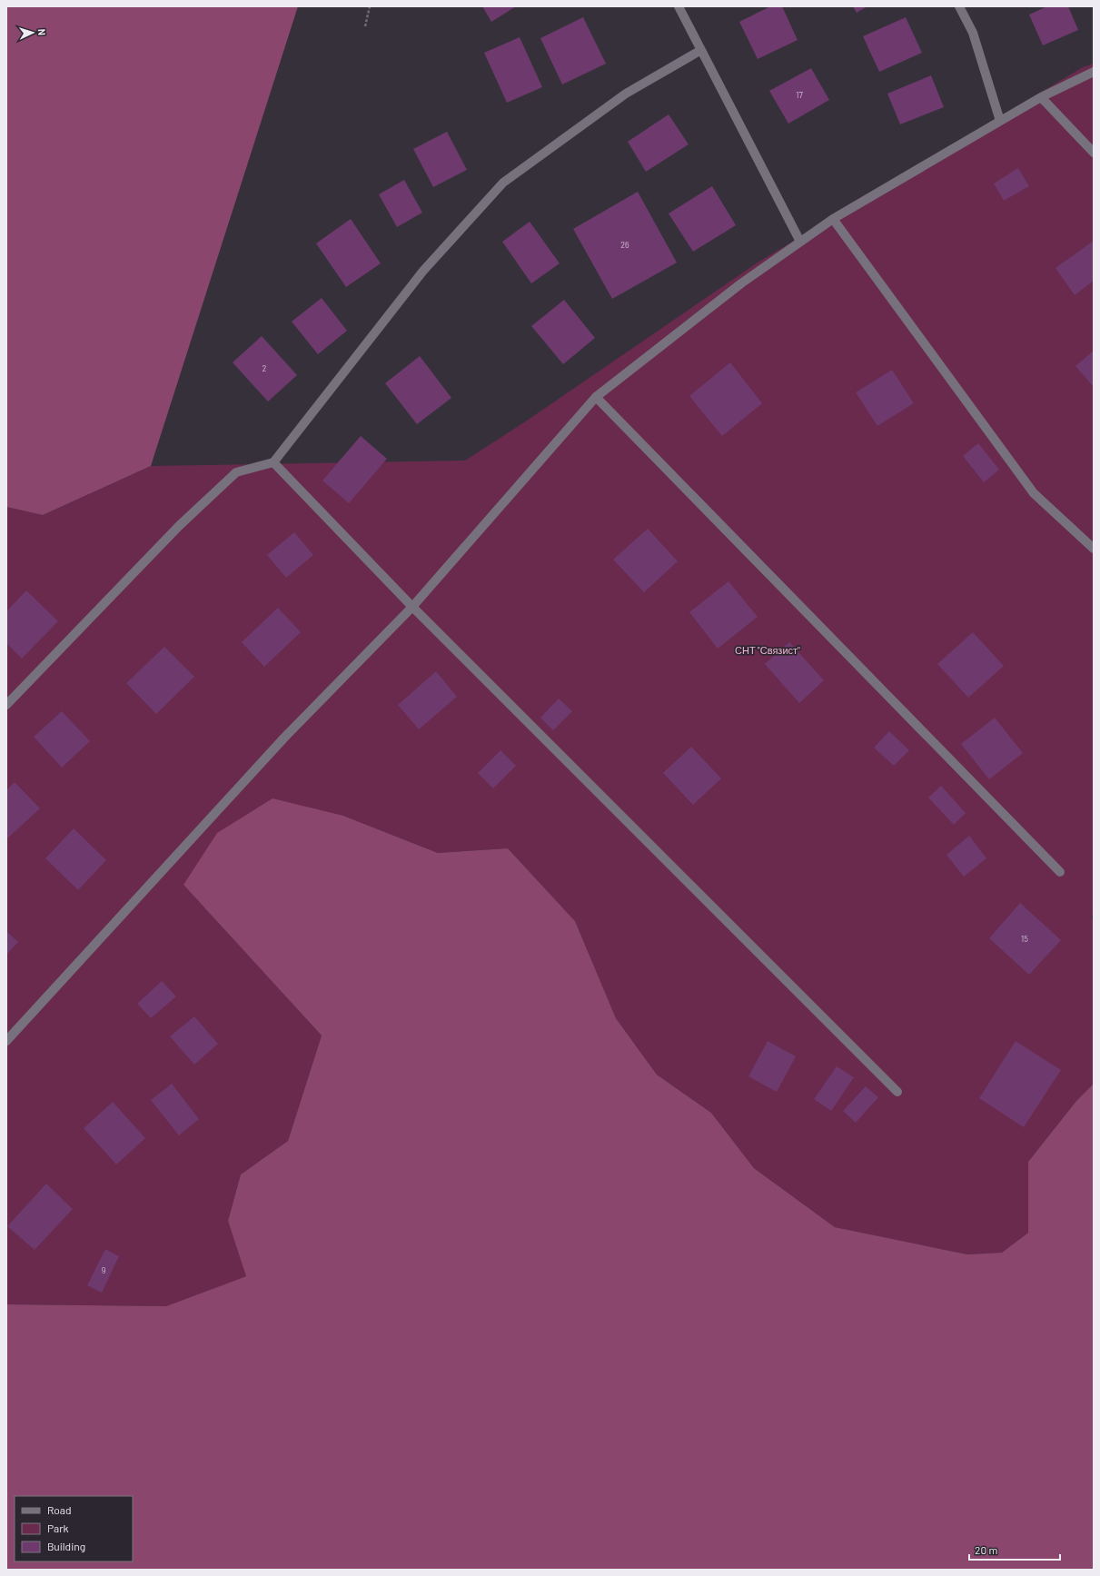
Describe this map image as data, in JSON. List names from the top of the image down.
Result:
{
  "parks": ["СНТ \"Связист\""],
  "house_numbers": [
    "17",
    "26",
    "2",
    "15",
    "9"
  ],
  "legend": ["Road", "Park", "Building"],
  "scale_bar": "20 m",
  "north": "right"
}
